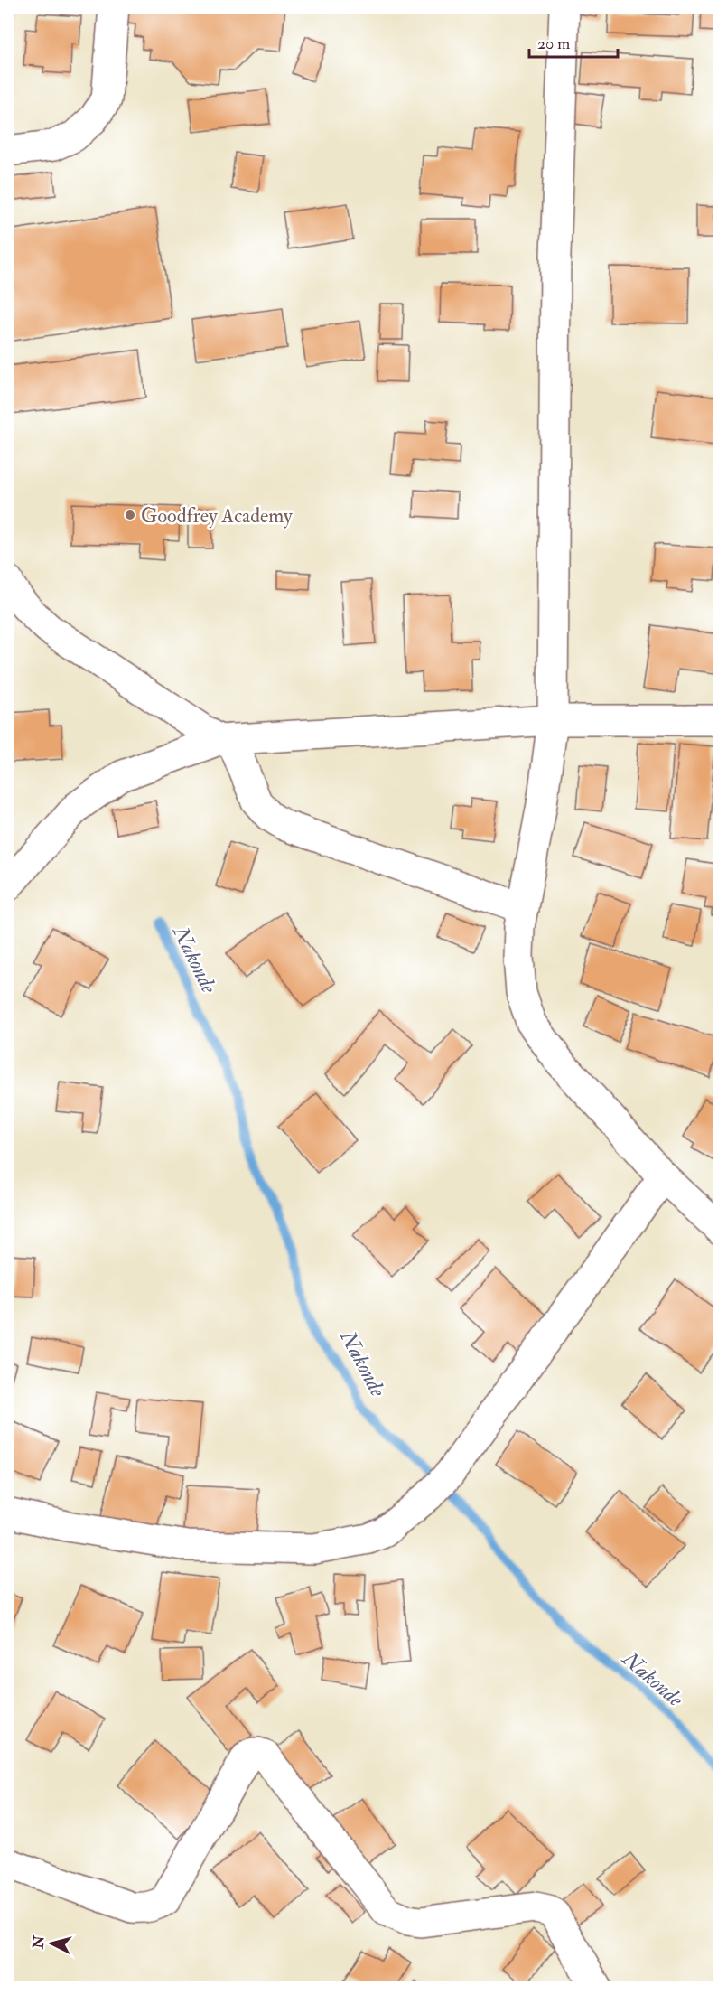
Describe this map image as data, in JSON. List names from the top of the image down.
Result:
{
  "water": ["Nakonde"],
  "places": ["Goodfrey Academy"],
  "scale_bar": "20 m",
  "north": "left"
}
